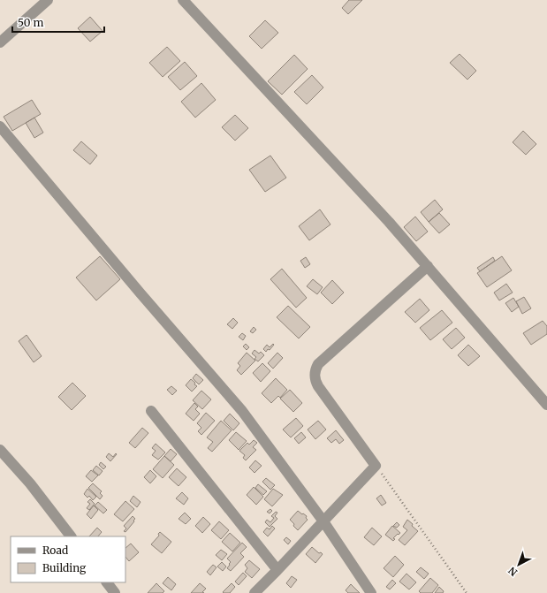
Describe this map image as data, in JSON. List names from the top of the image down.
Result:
{
  "legend": ["Road", "Building"],
  "scale_bar": "50 m",
  "north": "bottom left"
}
